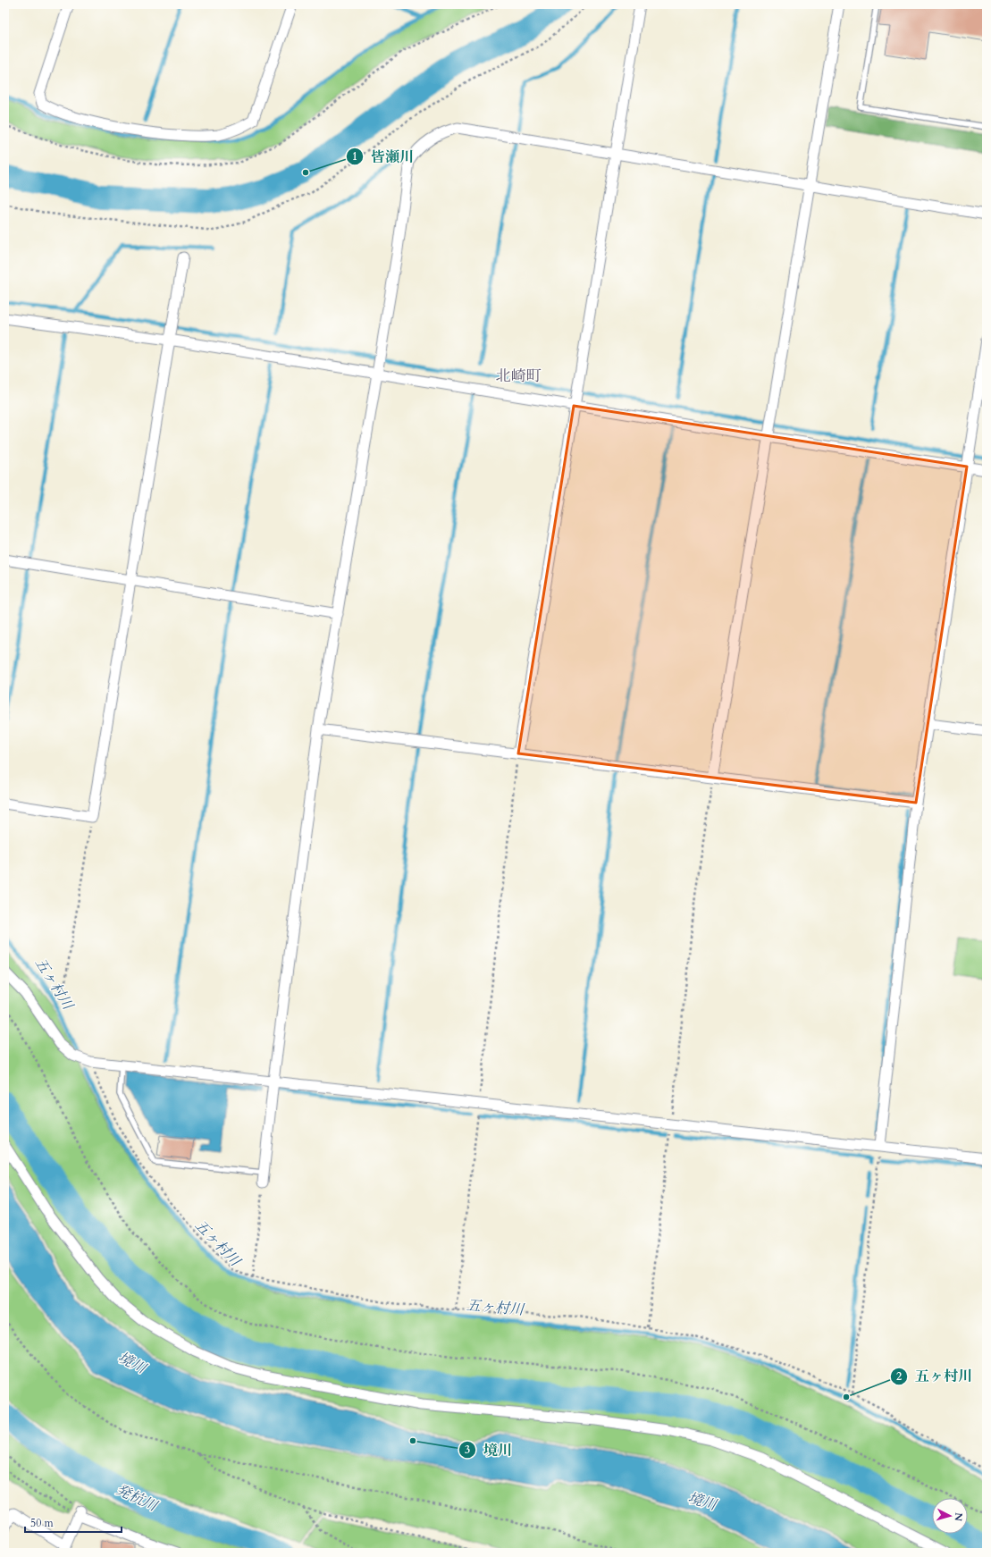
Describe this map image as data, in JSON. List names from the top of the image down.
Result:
{
  "districts": ["北崎町"],
  "water": ["五ヶ村川", "境川", "発杭川"],
  "places": ["皆瀬川", "五ヶ村川", "境川"],
  "scale_bar": "50 m",
  "north": "right"
}
